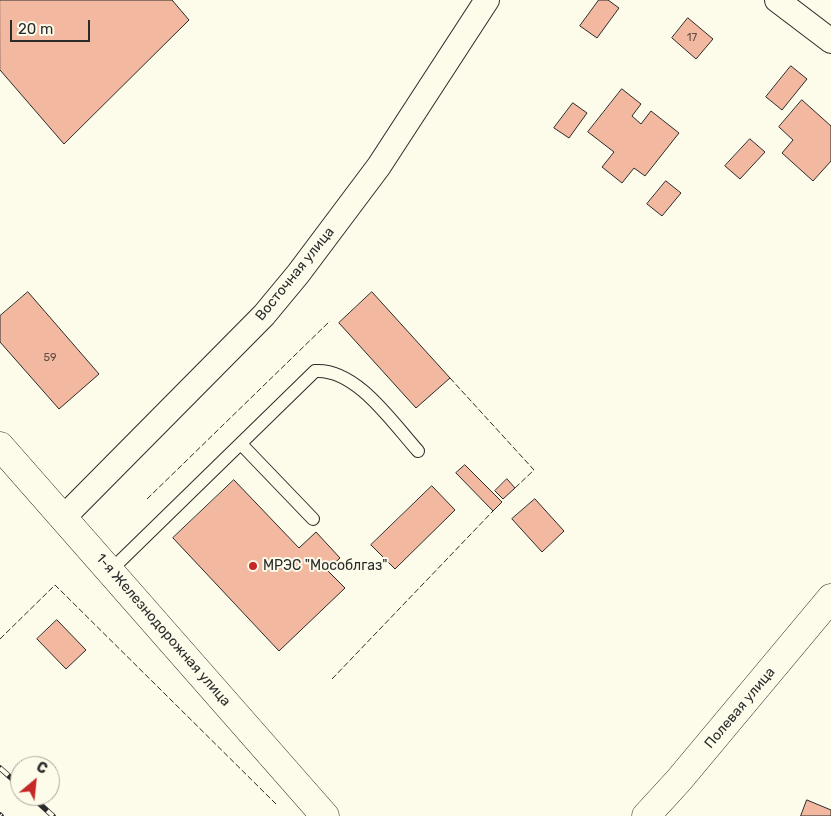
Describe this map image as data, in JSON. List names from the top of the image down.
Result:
{
  "streets": {
    "main road": ["1-я Железнодорожная улица", "Полевая улица"],
    "street": ["Восточная улица"]
  },
  "crossings": [
    ["Восточная улица", "1-я Железнодорожная улица"]
  ],
  "places": ["МРЭС \"Мособлгаз\""],
  "house_numbers": ["17", "59"],
  "scale_bar": "20 m",
  "north": "top right"
}
